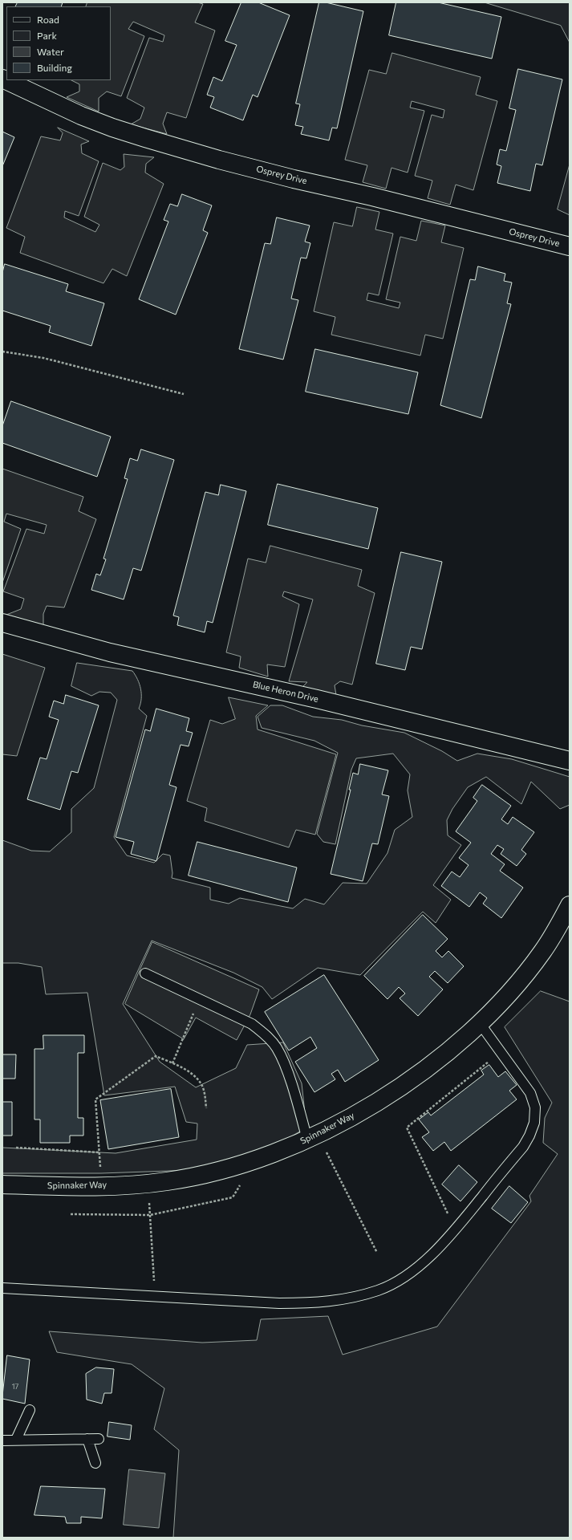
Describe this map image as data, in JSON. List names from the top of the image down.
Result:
{
  "streets": {
    "street": ["Osprey Drive", "Blue Heron Drive", "Spinnaker Way"]
  },
  "house_numbers": ["17"],
  "legend": [
    "Road",
    "Park",
    "Water",
    "Building"
  ]
}
